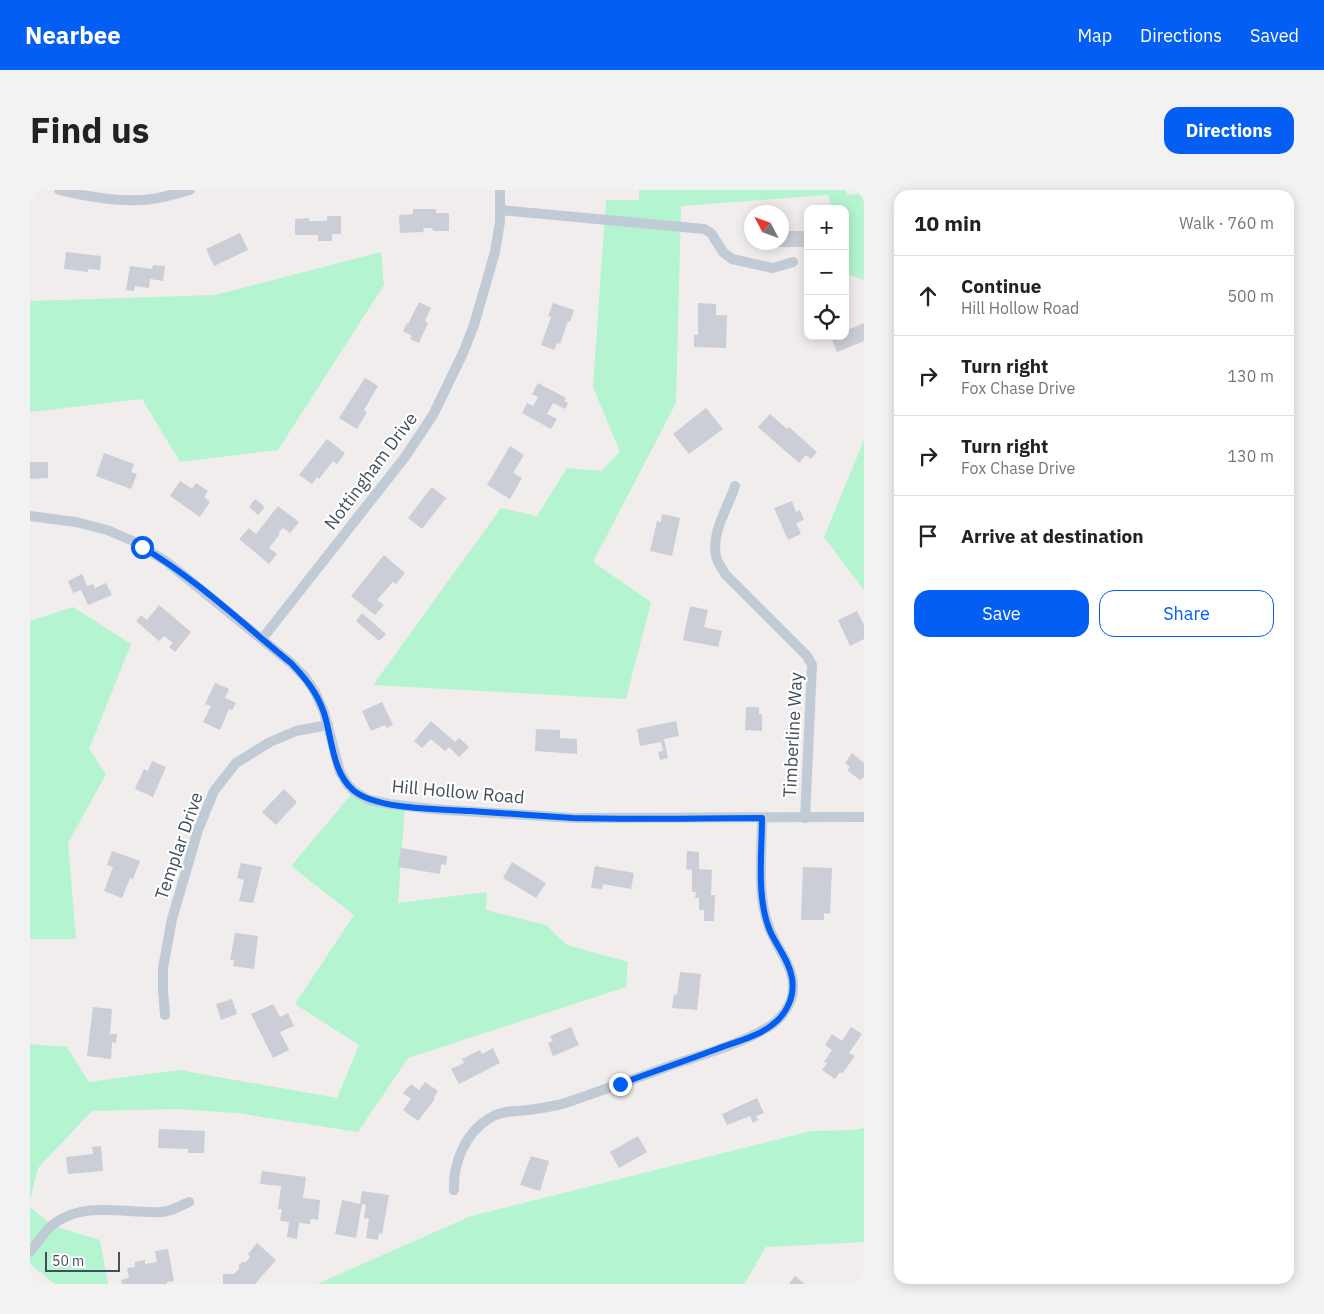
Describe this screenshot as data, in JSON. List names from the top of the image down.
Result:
{
  "streets": {
    "street": [
      "Nottingham Drive",
      "Timberline Way",
      "Hill Hollow Road",
      "Templar Drive"
    ]
  },
  "crossings": [
    ["Nottingham Drive", "Hill Hollow Road"],
    ["Timberline Way", "Hill Hollow Road"],
    ["Hill Hollow Road", "Templar Drive"]
  ],
  "scale_bar": "50 m",
  "north": "top left",
  "page": {
    "header": "Nearbee",
    "nav": ["Map", "Directions", "Saved"],
    "title": "Find us",
    "buttons": [
      "Directions",
      ["Save", "Share"]
    ],
    "heading": ["10 min", "Walk · 760 m"],
    "map_buttons": ["+", "−"],
    "list": [
      ["Continue", "Hill Hollow Road", "500 m"],
      ["Turn right", "Fox Chase Drive", "130 m"],
      ["Turn right", "Fox Chase Drive", "130 m"],
      "Arrive at destination"
    ],
    "scale": "50 m"
  }
}
